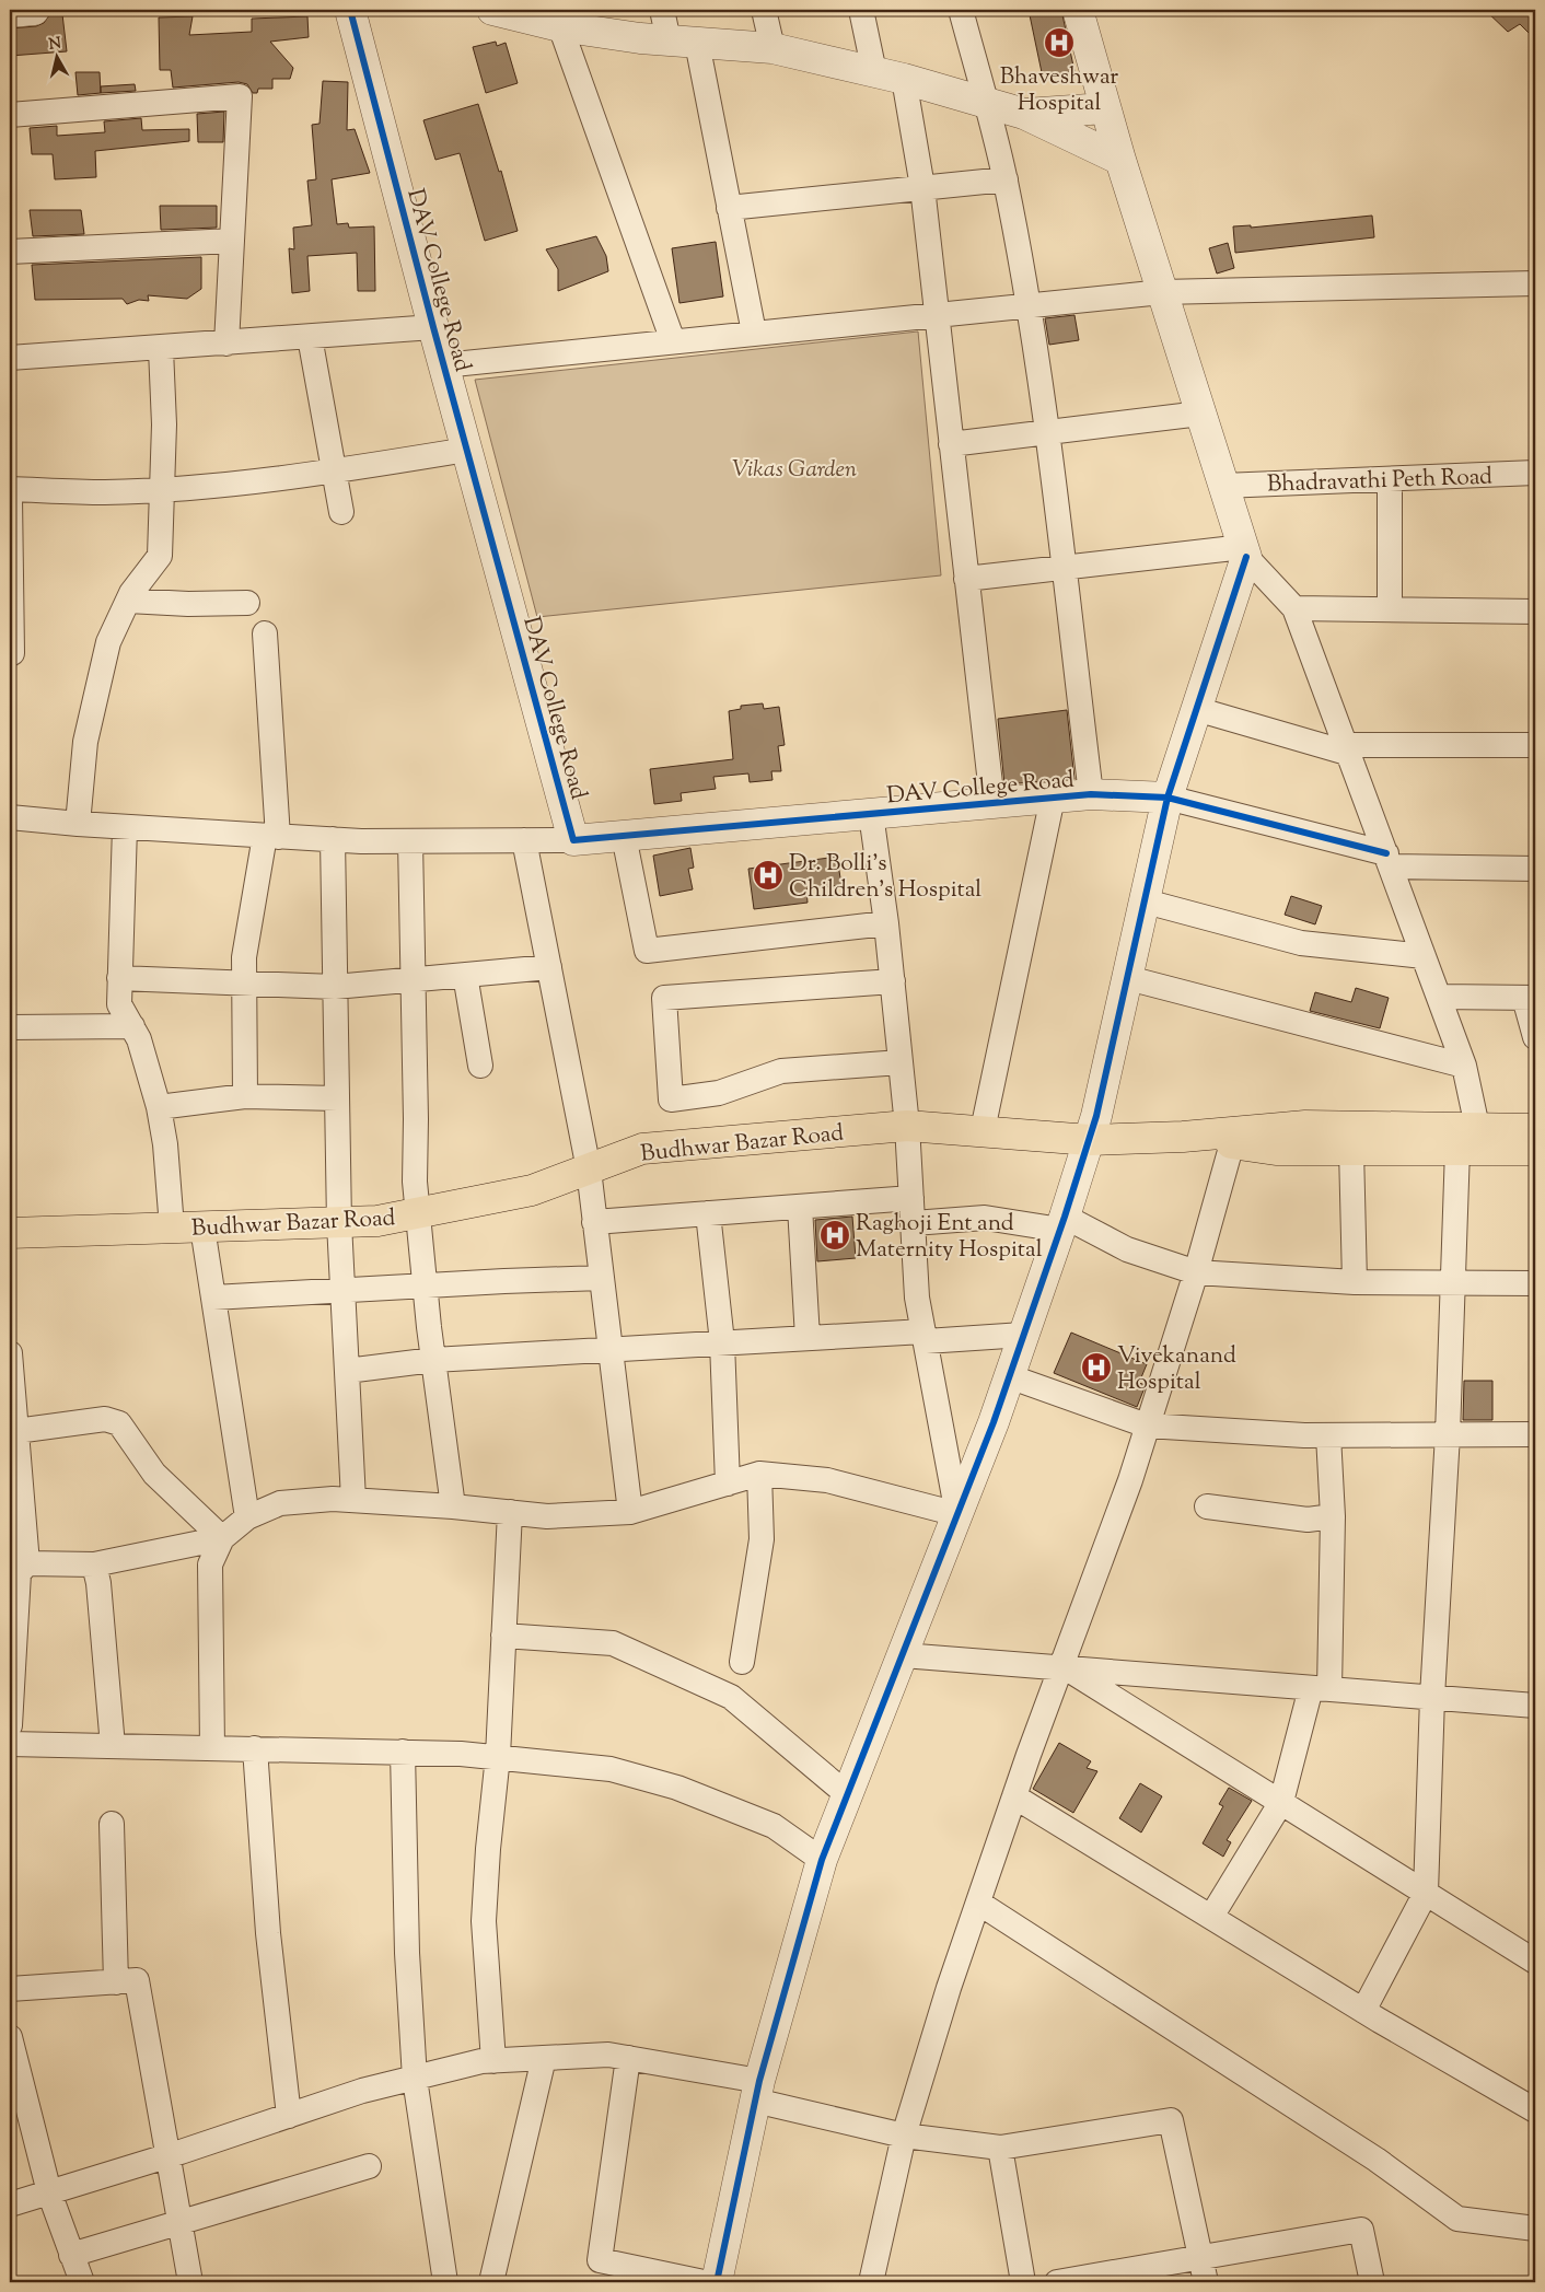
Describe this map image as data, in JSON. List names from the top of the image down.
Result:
{
  "streets": {
    "highway": ["Budhwar Bazar Road"],
    "street": ["DAV College Road", "Bhadravathi Peth Road"]
  },
  "parks": ["Vikas Garden"],
  "places": {
    "hospital": [
      "Bhaveshwar Hospital",
      "Dr. Bolli's Children's Hospital",
      "Raghoji Ent and Maternity Hospital",
      "Vivekanand Hospital"
    ]
  },
  "north": "top"
}
